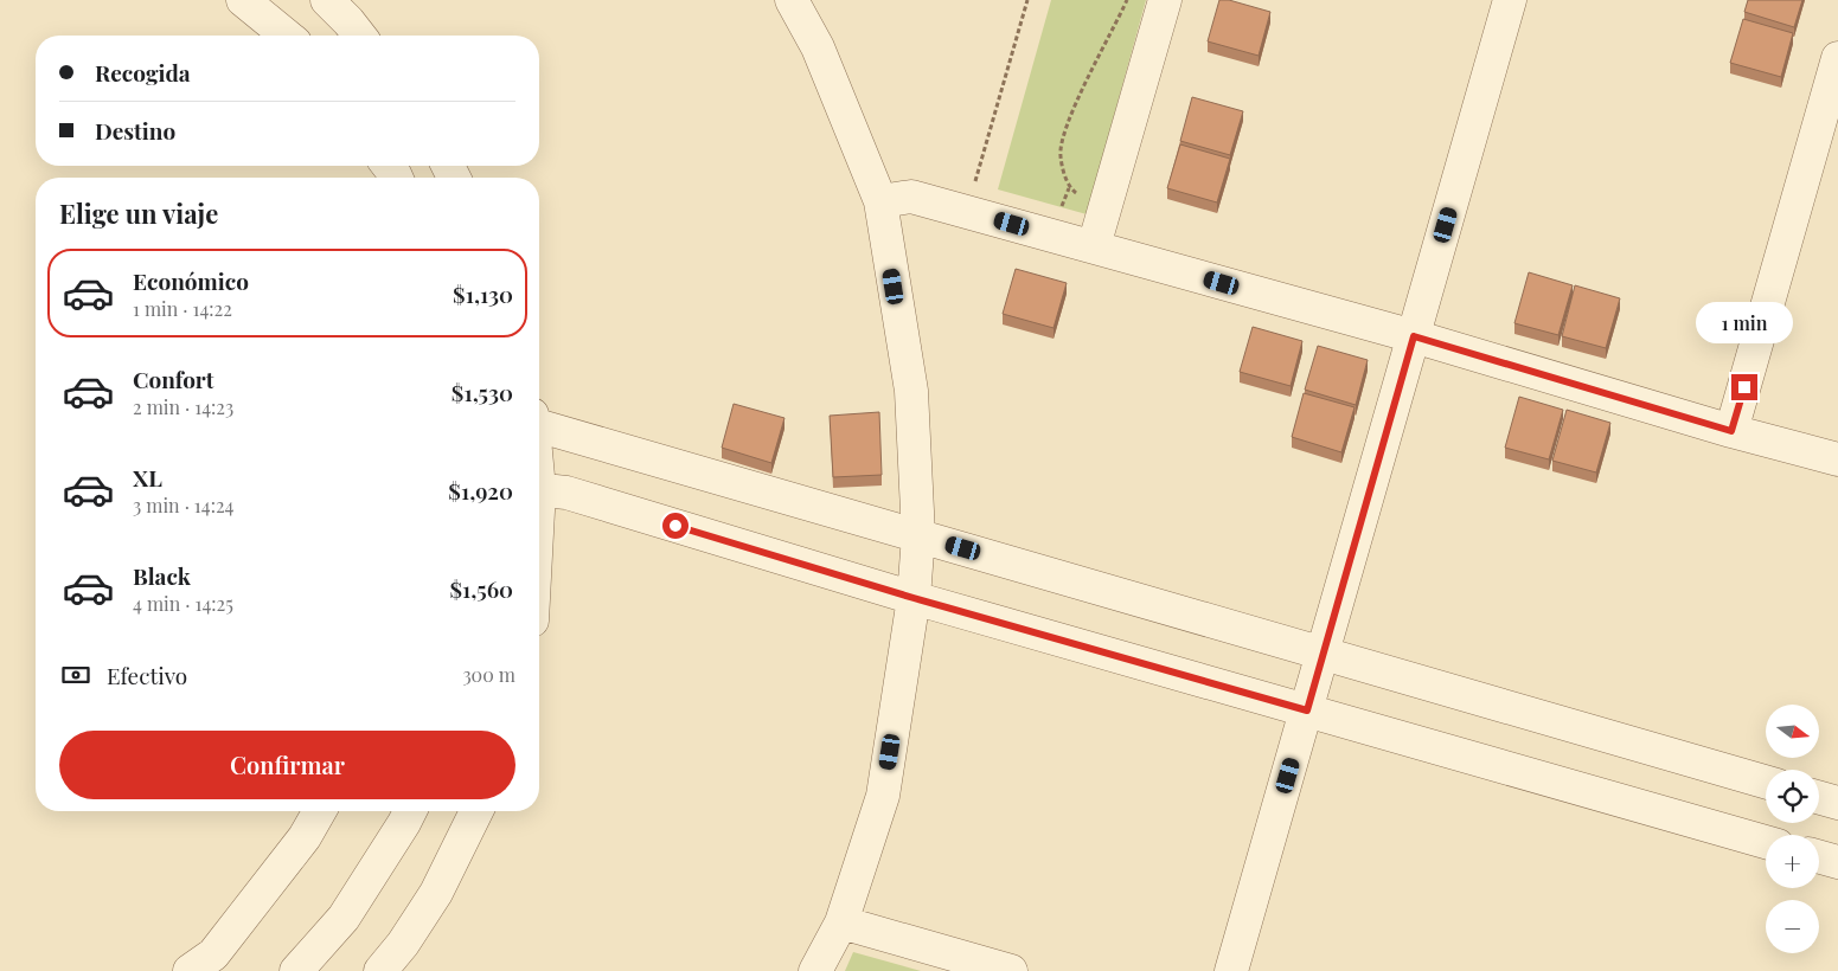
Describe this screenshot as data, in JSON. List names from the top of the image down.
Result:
{
  "north": "right",
  "page": {
    "banner": ["Recogida", "Destino"],
    "heading": "Elige un viaje",
    "list": [
      {
        "name": "Económico",
        "note": "1 min · 14:22",
        "value": "$1,130"
      },
      {
        "name": "Confort",
        "note": "2 min · 14:23",
        "value": "$1,530"
      },
      {
        "name": "XL",
        "note": "3 min · 14:24",
        "value": "$1,920"
      },
      {
        "name": "Black",
        "note": "4 min · 14:25",
        "value": "$1,560"
      }
    ],
    "bubble": "1 min",
    "pay": ["Efectivo", "300 m"],
    "map_buttons": ["+", "−"],
    "buttons": "Confirmar"
  }
}
